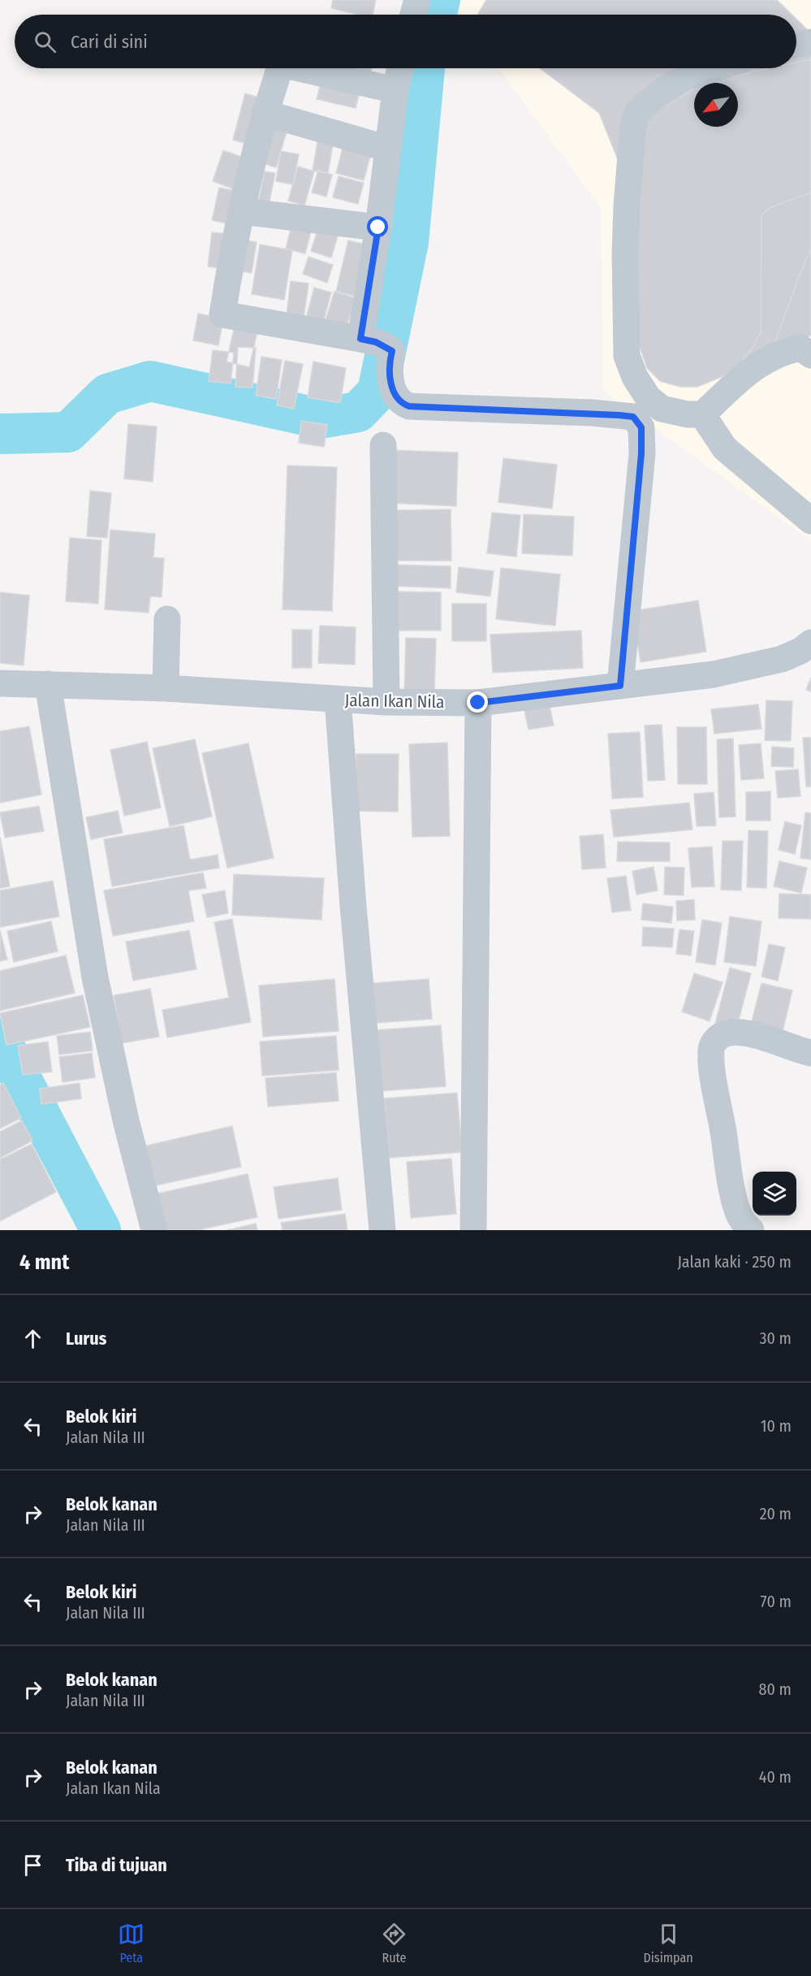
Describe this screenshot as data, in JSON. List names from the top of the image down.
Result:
{
  "streets": {
    "street": ["Jalan Ikan Nila"]
  },
  "north": "bottom left",
  "page": {
    "search": "Cari di sini",
    "heading": ["4 mnt", "Jalan kaki · 250 m"],
    "list": [
      ["Lurus", "30 m"],
      ["Belok kiri", "Jalan Nila III", "10 m"],
      ["Belok kanan", "Jalan Nila III", "20 m"],
      ["Belok kiri", "Jalan Nila III", "70 m"],
      ["Belok kanan", "Jalan Nila III", "80 m"],
      ["Belok kanan", "Jalan Ikan Nila", "40 m"],
      "Tiba di tujuan"
    ],
    "nav": ["Peta", "Rute", "Disimpan"]
  }
}
